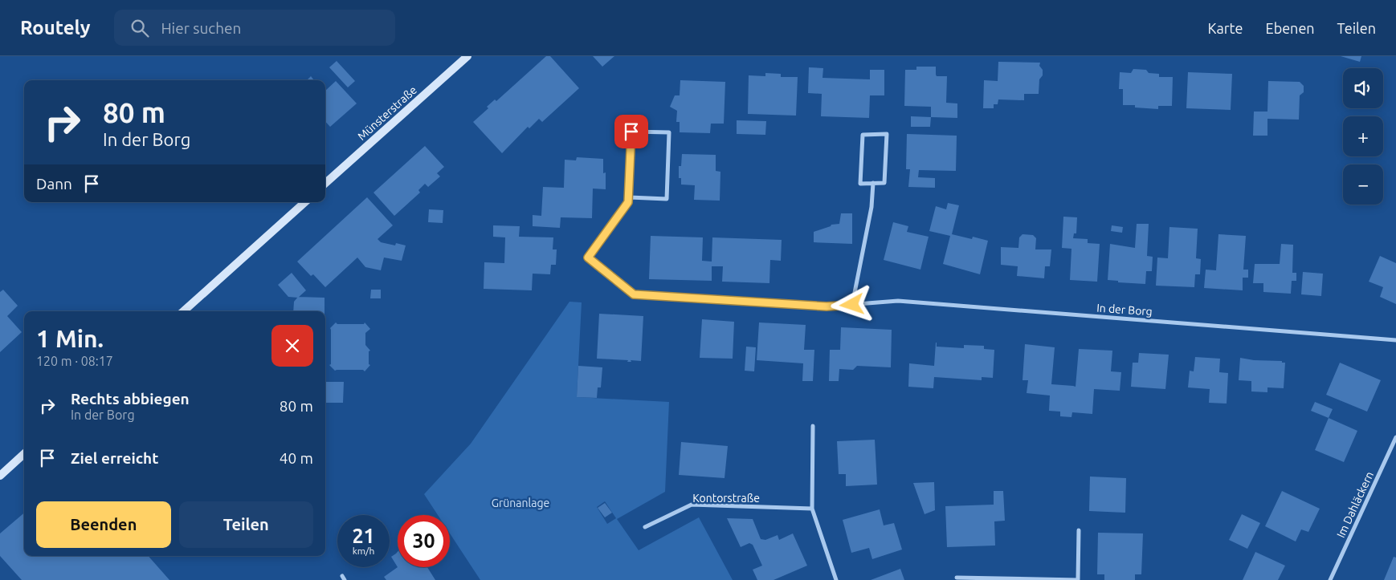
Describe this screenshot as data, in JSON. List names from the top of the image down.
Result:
{
  "streets": {
    "main road": ["Münsterstraße"],
    "street": ["In der Borg", "Kontorstraße", "Im Dahläckern"]
  },
  "parks": ["Grünanlage"],
  "page": {
    "header": "Routely",
    "search": "Hier suchen",
    "nav": ["Karte", "Ebenen", "Teilen"],
    "map_buttons": ["+", "−"],
    "turn": ["80 m", "In der Borg"],
    "then": "Dann",
    "heading": ["1 Min.", "120 m · 08:17"],
    "list": [
      {
        "name": "Rechts abbiegen",
        "note": "In der Borg",
        "value": "80 m"
      },
      {
        "name": "Ziel erreicht",
        "value": "40 m"
      }
    ],
    "buttons": ["Beenden", "Teilen"],
    "speed": "21 km/h",
    "limit": "30"
  }
}
